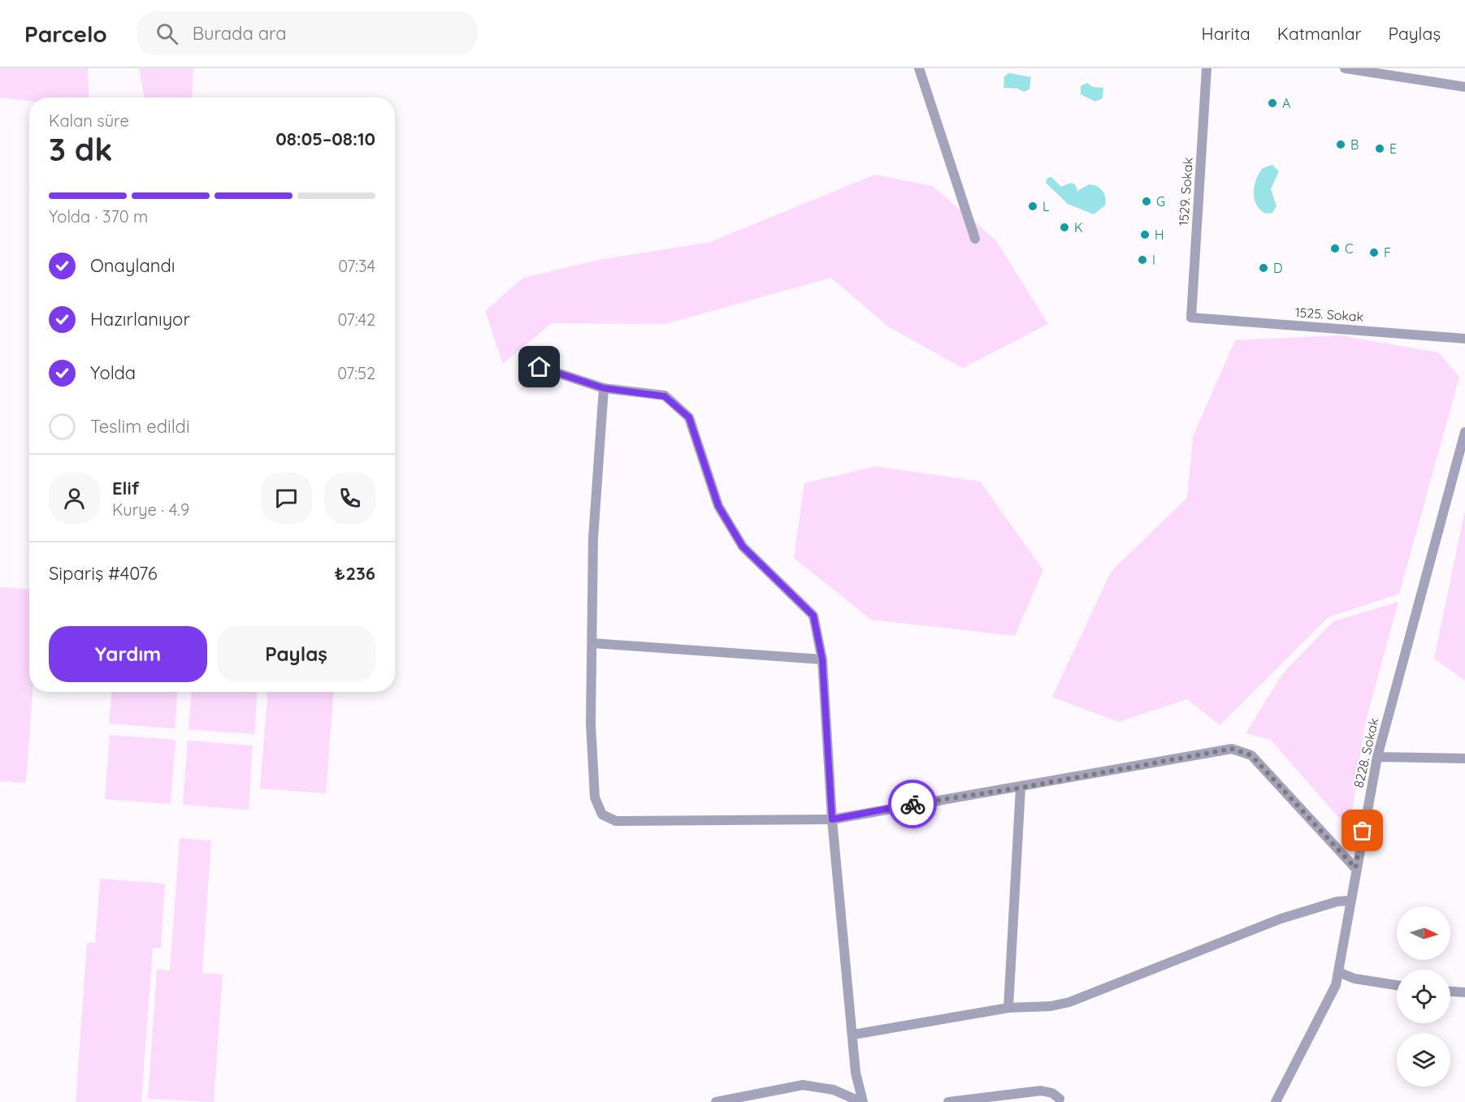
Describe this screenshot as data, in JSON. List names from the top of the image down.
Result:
{
  "streets": {
    "street": ["1529. Sokak", "1525. Sokak", "8228. Sokak"]
  },
  "crossings": [
    ["1529. Sokak", "1525. Sokak"]
  ],
  "places": [
    "A",
    "B",
    "E",
    "G",
    "L",
    "K",
    "H",
    "C",
    "F",
    "I",
    "D"
  ],
  "north": "right",
  "page": {
    "header": "Parcelo",
    "search": "Burada ara",
    "nav": ["Harita", "Katmanlar", "Paylaş"],
    "heading": ["3 dk", "Kalan süre", "08:05–08:10"],
    "panel": [
      "Elif",
      "Kurye · 4.9",
      "Sipariş #4076",
      "₺236"
    ],
    "bar": "Yolda · 370 m",
    "list": [
      ["Onaylandı", "07:34"],
      ["Hazırlanıyor", "07:42"],
      ["Yolda", "07:52"],
      "Teslim edildi"
    ],
    "buttons": ["Yardım", "Paylaş"]
  }
}
